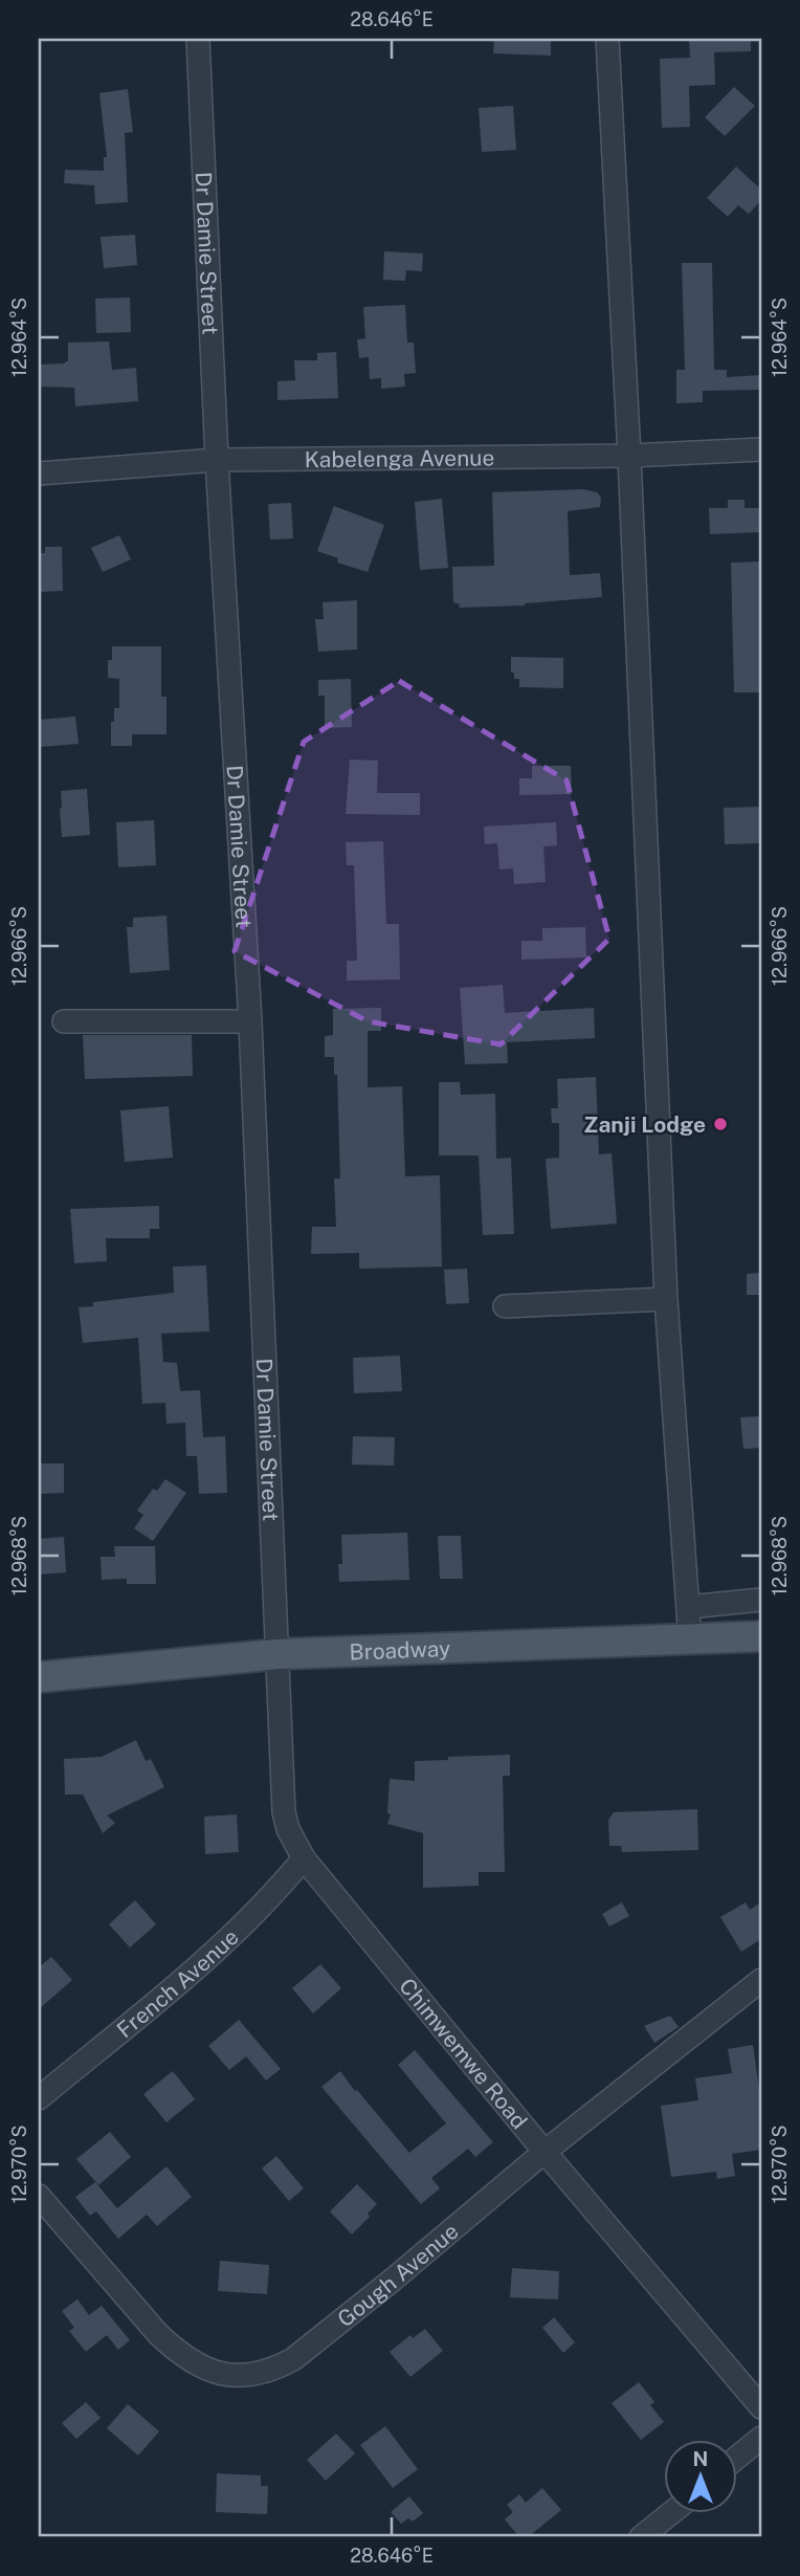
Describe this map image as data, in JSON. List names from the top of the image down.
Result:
{
  "streets": {
    "main road": ["Broadway"],
    "street": [
      "Dr Damie Street",
      "Kabelenga Avenue",
      "French Avenue",
      "Chimwemwe Road",
      "Gough Avenue"
    ]
  },
  "crossings": [
    ["Dr Damie Street", "Kabelenga Avenue"],
    ["Dr Damie Street", "Broadway"],
    ["Dr Damie Street", "Chimwemwe Road"],
    ["Broadway", "Chimwemwe Road"],
    ["French Avenue", "Chimwemwe Road"],
    ["Chimwemwe Road", "Gough Avenue"]
  ],
  "places": ["Zanji Lodge"],
  "north": "top",
  "coordinates": [
    "28.646°E",
    "12.964°S",
    "12.966°S",
    "12.968°S",
    "12.970°S"
  ]
}
